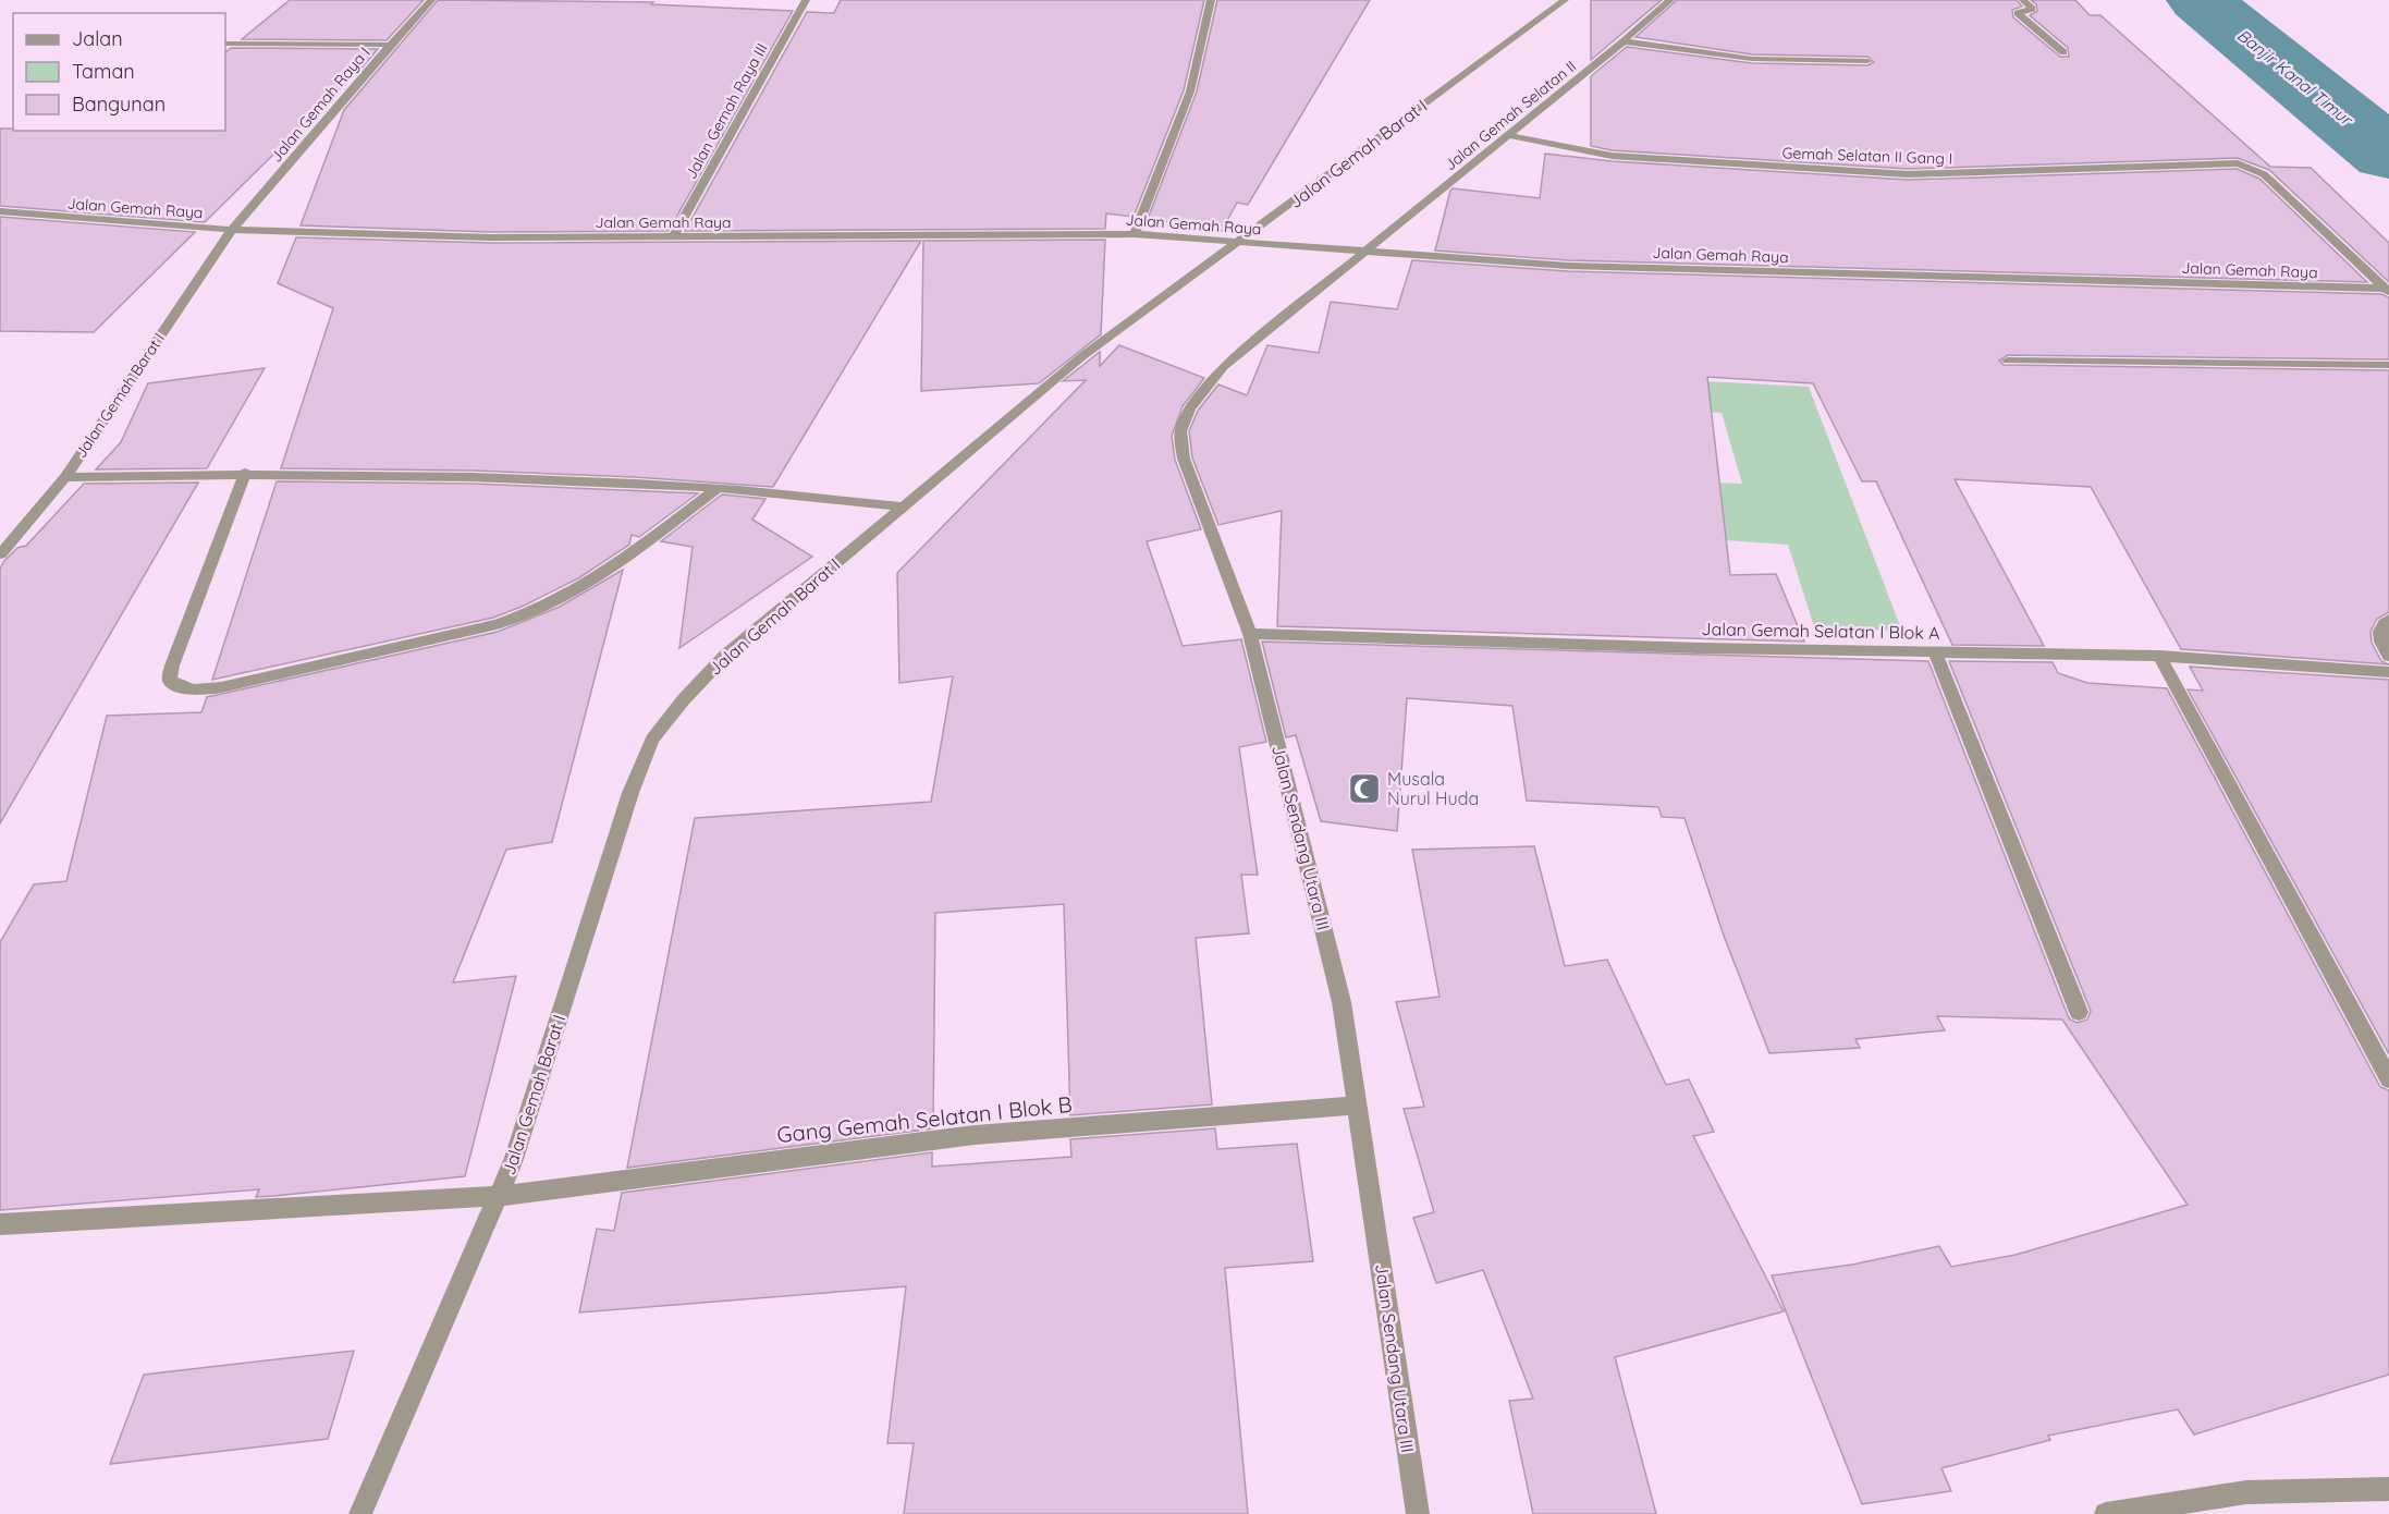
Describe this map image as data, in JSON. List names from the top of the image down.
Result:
{
  "streets": {
    "street": [
      "Jalan Gemah Raya I",
      "Jalan Gemah Raya III",
      "Jalan Gemah Selatan II",
      "Jalan Gemah Barat I",
      "Gemah Selatan II Gang I",
      "Jalan Gemah Raya",
      "Jalan Gemah Selatan I Blok A",
      "Jalan Sendang Utara III",
      "Gang Gemah Selatan I Blok B"
    ]
  },
  "crossings": [
    ["Jalan Gemah Raya I", "Jalan Gemah Barat I"],
    ["Jalan Gemah Raya I", "Jalan Gemah Raya"],
    ["Jalan Gemah Raya III", "Jalan Gemah Raya"],
    ["Jalan Gemah Selatan II", "Gemah Selatan II Gang I"],
    ["Jalan Gemah Selatan II", "Jalan Gemah Raya"],
    ["Jalan Gemah Selatan II", "Jalan Sendang Utara III"],
    ["Jalan Gemah Barat I", "Jalan Gemah Raya"],
    ["Jalan Gemah Barat I", "Gang Gemah Selatan I Blok B"],
    ["Gemah Selatan II Gang I", "Jalan Gemah Raya"],
    ["Jalan Gemah Raya", "Jalan Sendang Utara III"],
    ["Jalan Gemah Selatan I Blok A", "Jalan Sendang Utara III"],
    ["Jalan Sendang Utara III", "Gang Gemah Selatan I Blok B"]
  ],
  "water": ["Banjir Kanal Timur"],
  "places": {
    "mosque": ["Musala Nurul Huda"]
  },
  "legend": ["Jalan", "Taman", "Bangunan"]
}
